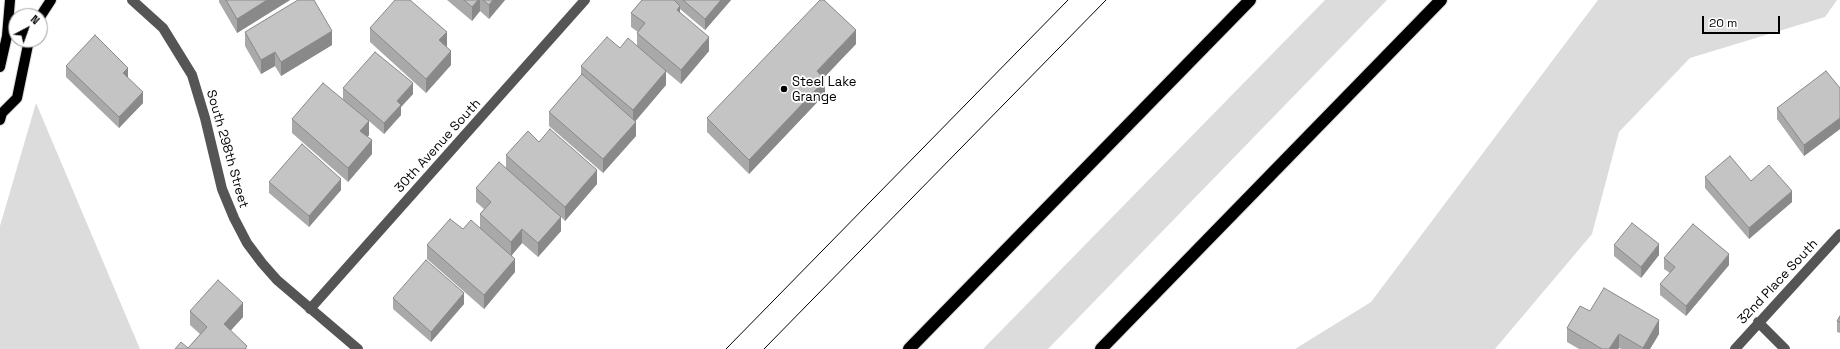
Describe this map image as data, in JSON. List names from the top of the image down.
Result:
{
  "streets": {
    "street": ["30th Avenue South", "South 298th Street", "32nd Place South"]
  },
  "crossings": [
    ["30th Avenue South", "South 298th Street"]
  ],
  "places": ["Steel Lake Grange"],
  "scale_bar": "20 m",
  "north": "top right"
}
